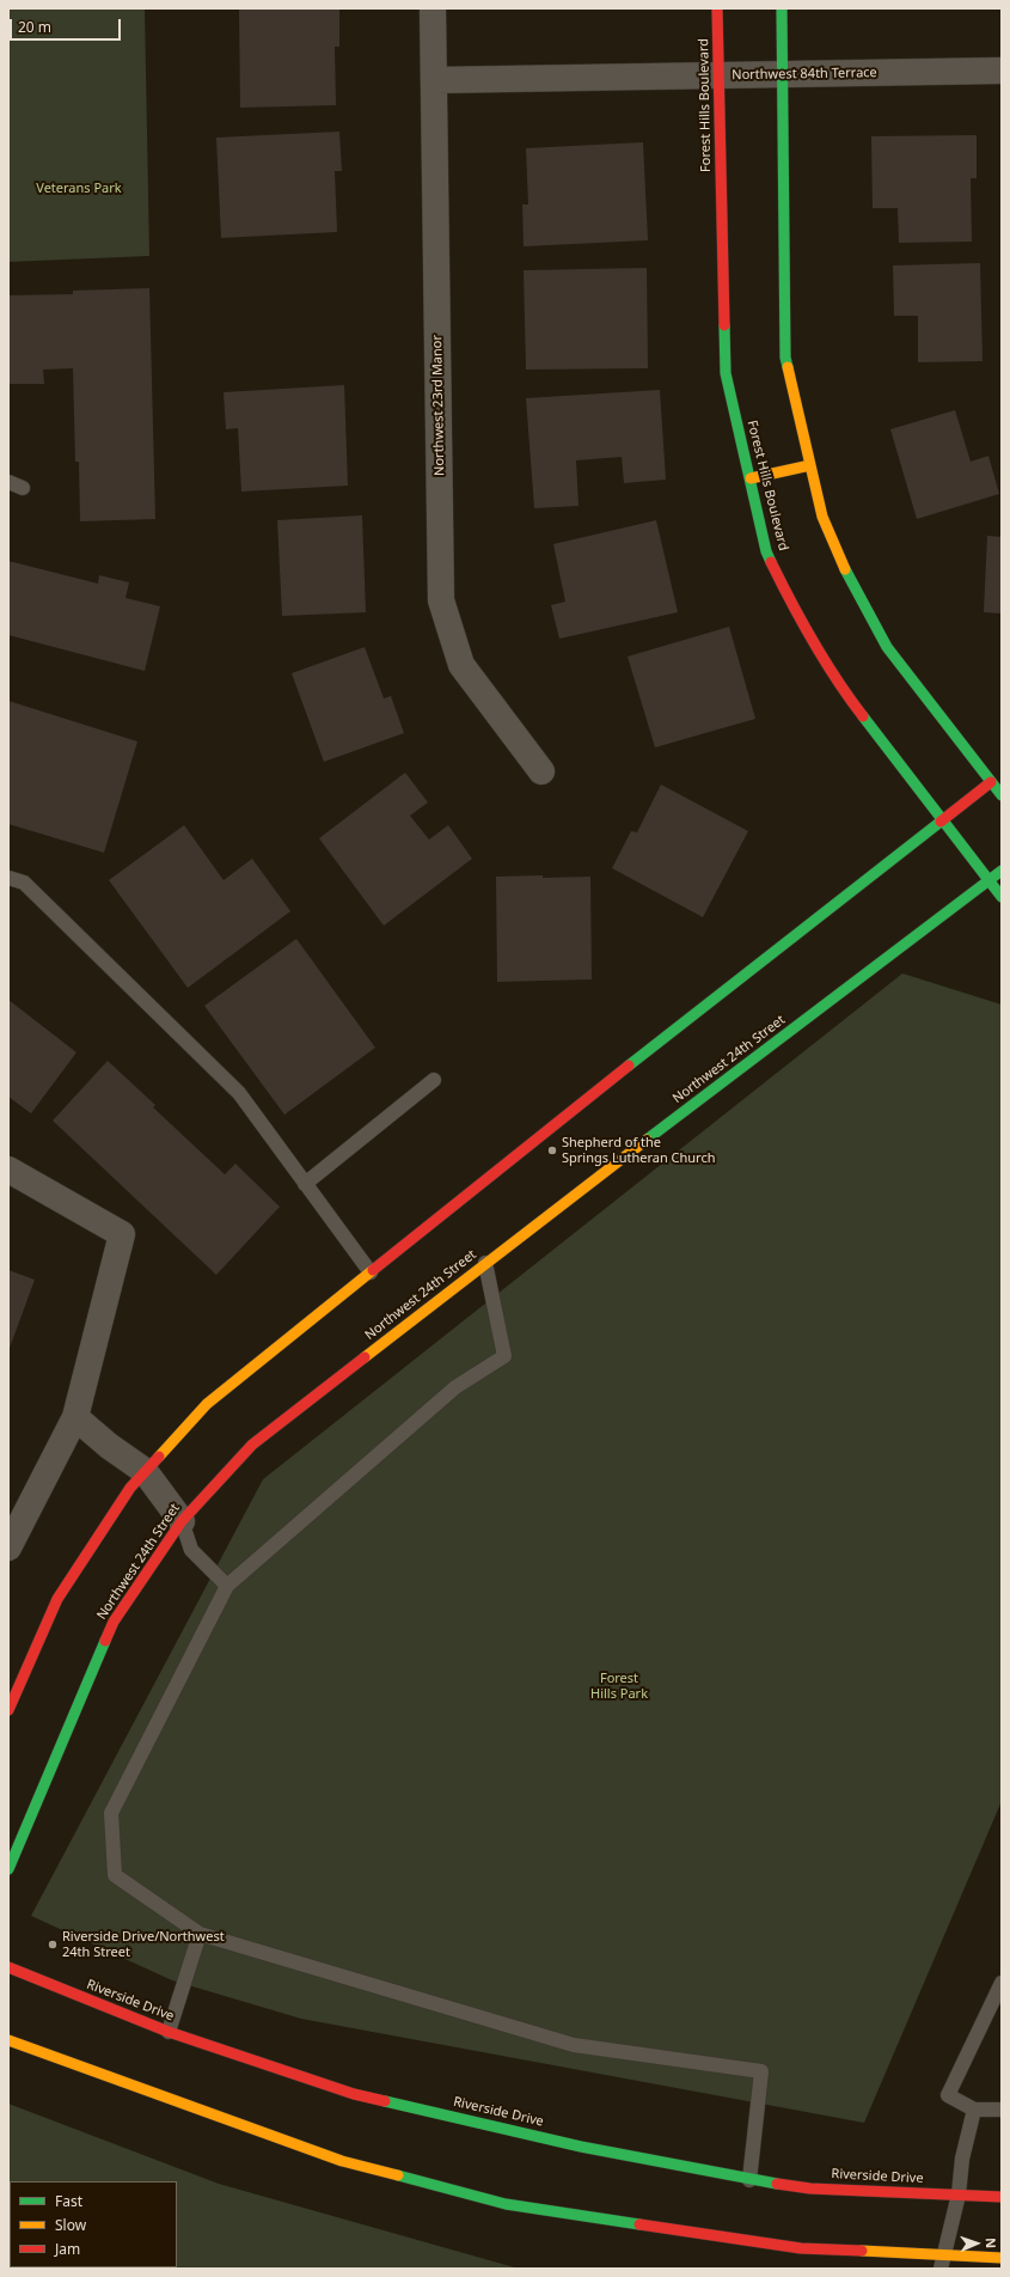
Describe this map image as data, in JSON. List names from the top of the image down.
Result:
{
  "streets": {
    "street": [
      "Northwest 84th Terrace",
      "Forest Hills Boulevard",
      "Northwest 23rd Manor",
      "Northwest 24th Street",
      "Riverside Drive"
    ]
  },
  "crossings": [
    ["Northwest 84th Terrace", "Forest Hills Boulevard"],
    ["Northwest 84th Terrace", "Northwest 23rd Manor"],
    ["Forest Hills Boulevard", "Northwest 24th Street"]
  ],
  "parks": ["Veterans Park", "Forest Hills Park"],
  "places": ["Shepherd of the Springs Lutheran Church", "Riverside Drive/Northwest 24th Street"],
  "legend": ["Fast", "Slow", "Jam"],
  "scale_bar": "20 m",
  "north": "right"
}
